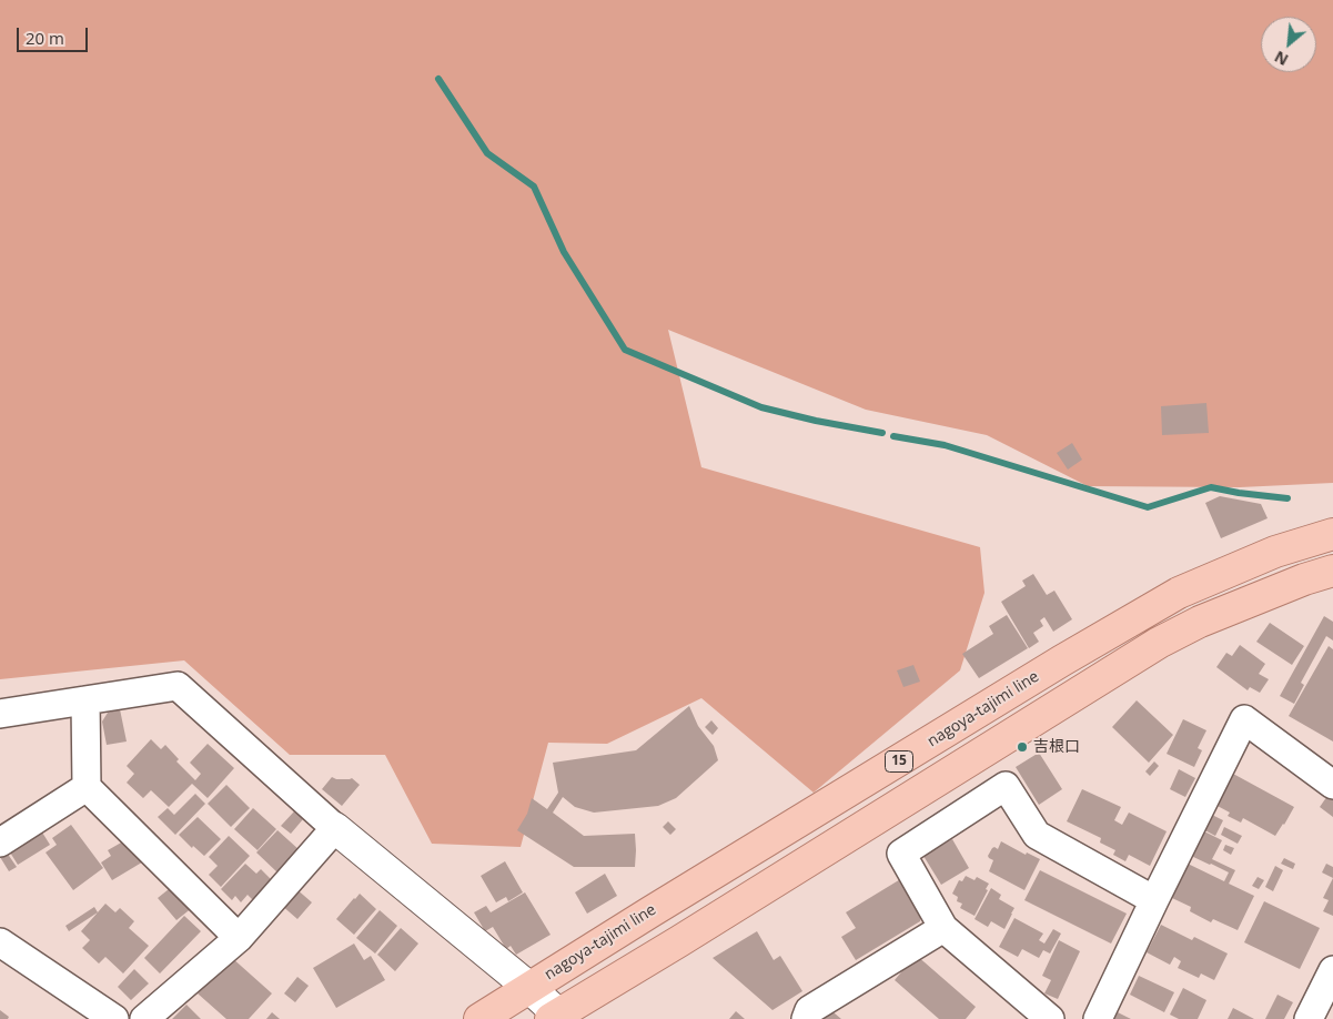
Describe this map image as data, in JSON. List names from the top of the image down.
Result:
{
  "streets": {
    "main road": ["nagoya-tajimi line", "15"]
  },
  "places": ["吉根口"],
  "scale_bar": "20 m",
  "north": "bottom left"
}
